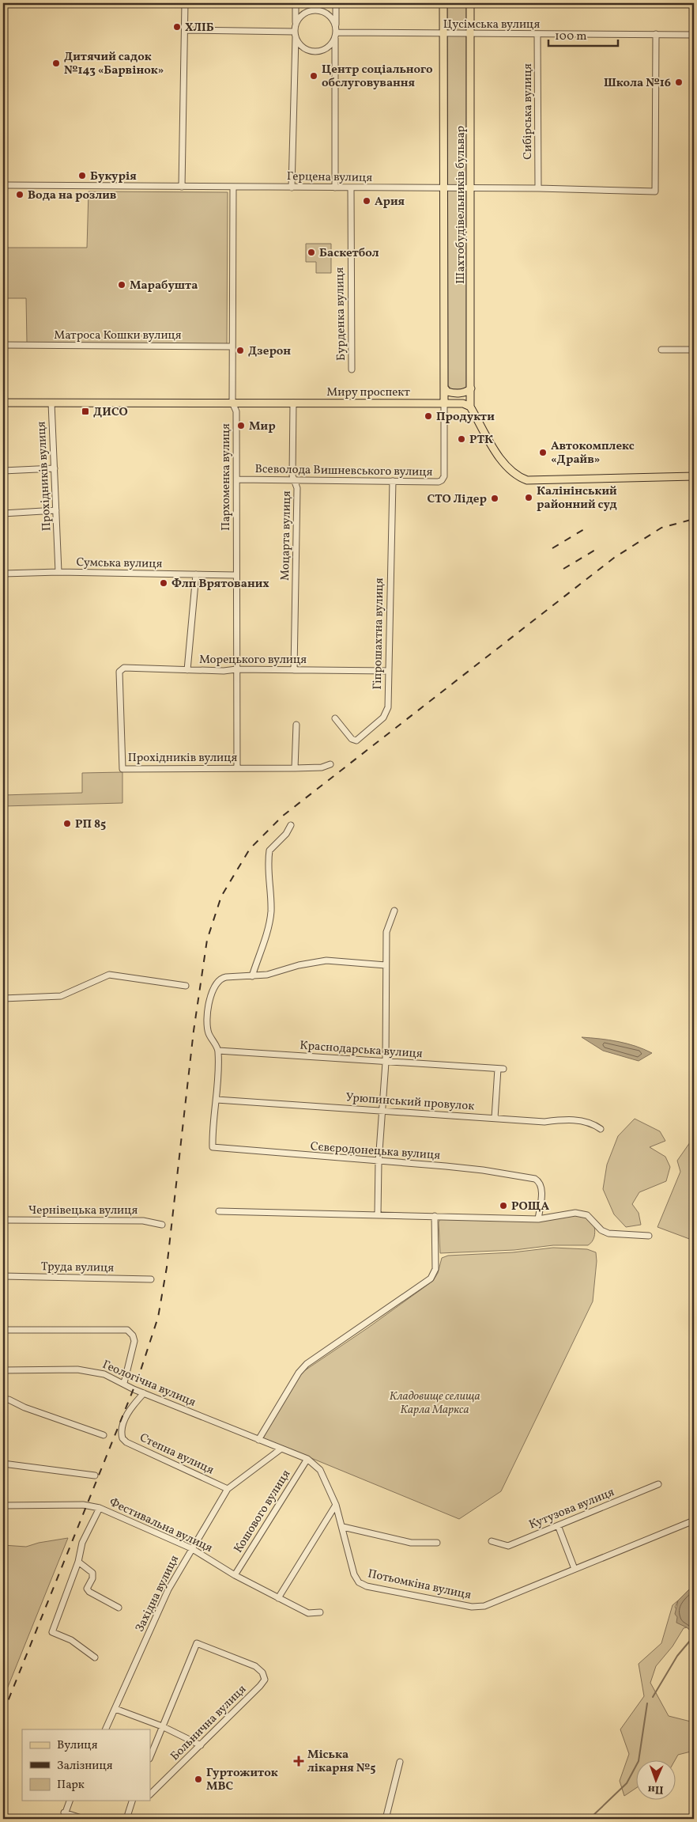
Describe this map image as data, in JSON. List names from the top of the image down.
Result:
{
  "streets": {
    "main road": ["Шахтобудівельників бульвар", "Миру проспект"],
    "street": [
      "Цусімська вулиця",
      "Сибірська вулиця",
      "Герцена вулиця",
      "Бурденка вулиця",
      "Матроса Кошки вулиця",
      "Всеволода Вишневського вулиця",
      "Прохідників вулиця",
      "Пархоменка вулиця",
      "Моцарта вулиця",
      "Сумська вулиця",
      "Гіпрошахтна вулиця",
      "Морецького вулиця",
      "Краснодарська вулиця",
      "Урюпинський провулок",
      "Сєвєродонецька вулиця",
      "Чернівецька вулиця",
      "Труда вулиця",
      "Геологічна вулиця",
      "Степна вулиця",
      "Кутузова вулиця",
      "Кошового вулиця",
      "Фестивальна вулиця",
      "Потьомкіна вулиця",
      "Західна вулиця",
      "Больнична вулиця"
    ]
  },
  "crossings": [
    ["Цусімська вулиця", "Сибірська вулиця"],
    ["Цусімська вулиця", "Герцена вулиця"],
    ["Цусімська вулиця", "Шахтобудівельників бульвар"],
    ["Сибірська вулиця", "Герцена вулиця"],
    ["Герцена вулиця", "Шахтобудівельників бульвар"],
    ["Герцена вулиця", "Бурденка вулиця"],
    ["Герцена вулиця", "Пархоменка вулиця"],
    ["Шахтобудівельників бульвар", "Миру проспект"],
    ["Шахтобудівельників бульвар", "Всеволода Вишневського вулиця"],
    ["Матроса Кошки вулиця", "Пархоменка вулиця"],
    ["Миру проспект", "Всеволода Вишневського вулиця"],
    ["Миру проспект", "Прохідників вулиця"],
    ["Миру проспект", "Пархоменка вулиця"],
    ["Миру проспект", "Моцарта вулиця"],
    ["Всеволода Вишневського вулиця", "Пархоменка вулиця"],
    ["Всеволода Вишневського вулиця", "Моцарта вулиця"],
    ["Всеволода Вишневського вулиця", "Гіпрошахтна вулиця"],
    ["Прохідників вулиця", "Пархоменка вулиця"],
    ["Прохідників вулиця", "Сумська вулиця"],
    ["Прохідників вулиця", "Морецького вулиця"],
    ["Пархоменка вулиця", "Сумська вулиця"],
    ["Пархоменка вулиця", "Морецького вулиця"],
    ["Моцарта вулиця", "Морецького вулиця"],
    ["Гіпрошахтна вулиця", "Морецького вулиця"],
    ["Краснодарська вулиця", "Урюпинський провулок"],
    ["Урюпинський провулок", "Сєвєродонецька вулиця"],
    ["Геологічна вулиця", "Степна вулиця"],
    ["Геологічна вулиця", "Потьомкіна вулиця"],
    ["Геологічна вулиця", "Західна вулиця"],
    ["Степна вулиця", "Західна вулиця"],
    ["Кошового вулиця", "Фестивальна вулиця"],
    ["Кошового вулиця", "Потьомкіна вулиця"],
    ["Фестивальна вулиця", "Західна вулиця"],
    ["Потьомкіна вулиця", "Західна вулиця"]
  ],
  "parks": ["Кладовище селища Карла Маркса"],
  "places": {
    "other": [
      "ХЛІБ",
      "Дитячий садок №143 «Барвінок»",
      "Центр соціального обслуговування",
      "Школа №16",
      "Букурія",
      "Вода на розлив",
      "Ария",
      "Баскетбол",
      "Марабушта",
      "Дзерон",
      "Продукти",
      "Мир",
      "РТК",
      "Автокомплекс «Драйв»",
      "Калінінський районний суд",
      "СТО Лідер",
      "Флп Врятованих",
      "РП 85",
      "РОЩА",
      "Гуртожиток МВС"
    ],
    "transit": ["ДИСО"],
    "health": ["Міська лікарня №5"]
  },
  "legend": ["Вулиця", "Залізниця", "Парк"],
  "scale_bar": "100 m",
  "north": "bottom"
}
